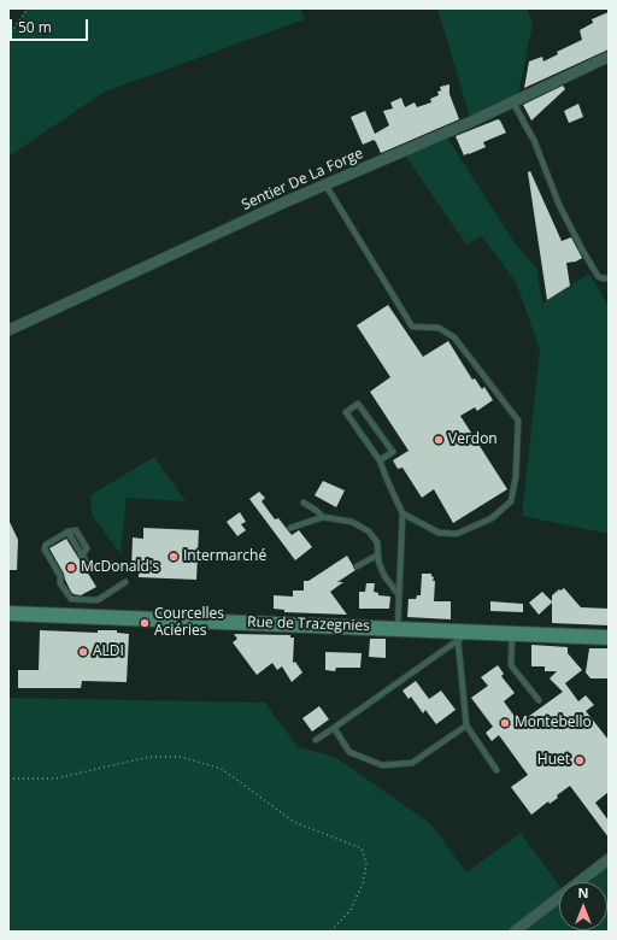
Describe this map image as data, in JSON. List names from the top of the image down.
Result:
{
  "streets": {
    "main road": ["Rue de Trazegnies"],
    "street": ["Sentier De La Forge"]
  },
  "places": [
    "Verdon",
    "Intermarché",
    "McDonald's",
    "Courcelles Aciéries",
    "ALDI",
    "Montebello",
    "Huet"
  ],
  "scale_bar": "50 m",
  "north": "top"
}
